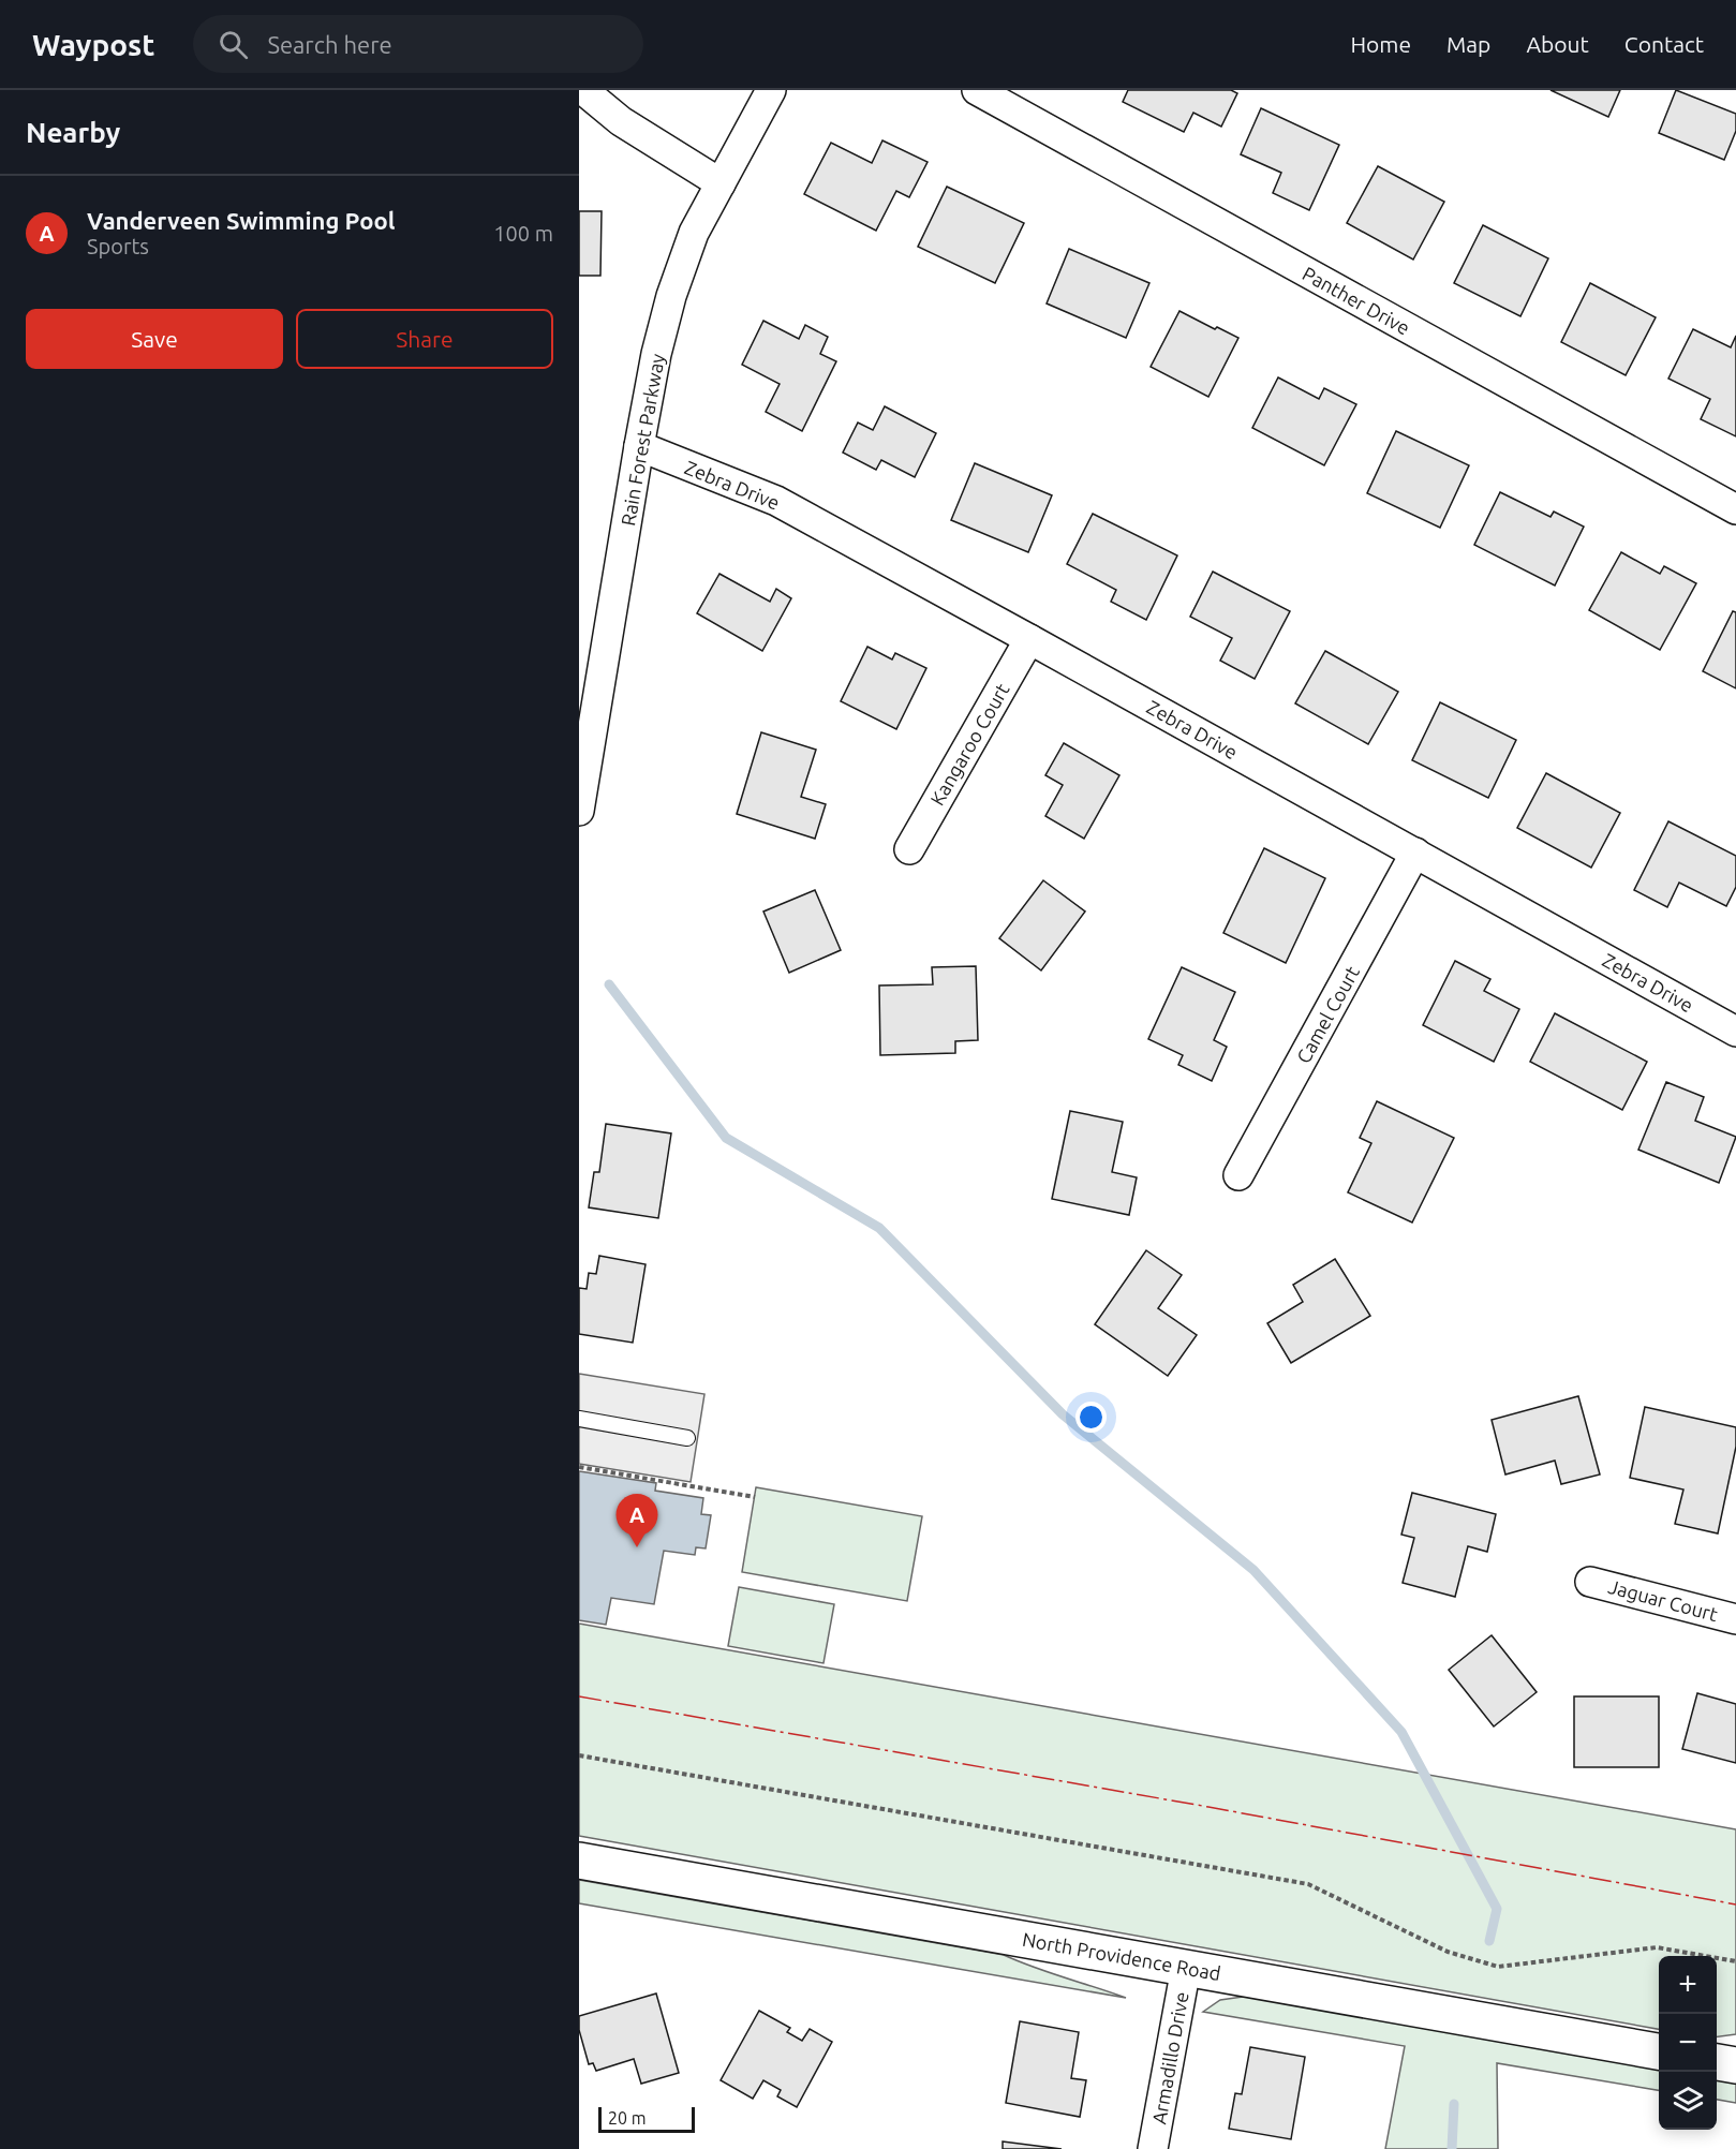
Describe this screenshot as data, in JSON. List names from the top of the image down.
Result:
{
  "streets": {
    "street": [
      "Panther Drive",
      "Rain Forest Parkway",
      "Zebra Drive",
      "Kangaroo Court",
      "Camel Court",
      "Jaguar Court",
      "North Providence Road",
      "Armadillo Drive"
    ]
  },
  "crossings": [
    ["Rain Forest Parkway", "Zebra Drive"],
    ["Zebra Drive", "Kangaroo Court"],
    ["Zebra Drive", "Camel Court"],
    ["North Providence Road", "Armadillo Drive"]
  ],
  "scale_bar": "20 m",
  "page": {
    "header": "Waypost",
    "search": "Search here",
    "nav": [
      "Home",
      "Map",
      "About",
      "Contact"
    ],
    "heading": "Nearby",
    "list": [
      {
        "mark": "A",
        "name": "Vanderveen Swimming Pool",
        "note": "Sports",
        "value": "100 m"
      }
    ],
    "buttons": ["Save", "Share"],
    "pins": "A",
    "map_buttons": ["+", "−"],
    "scale": "20 m"
  }
}
